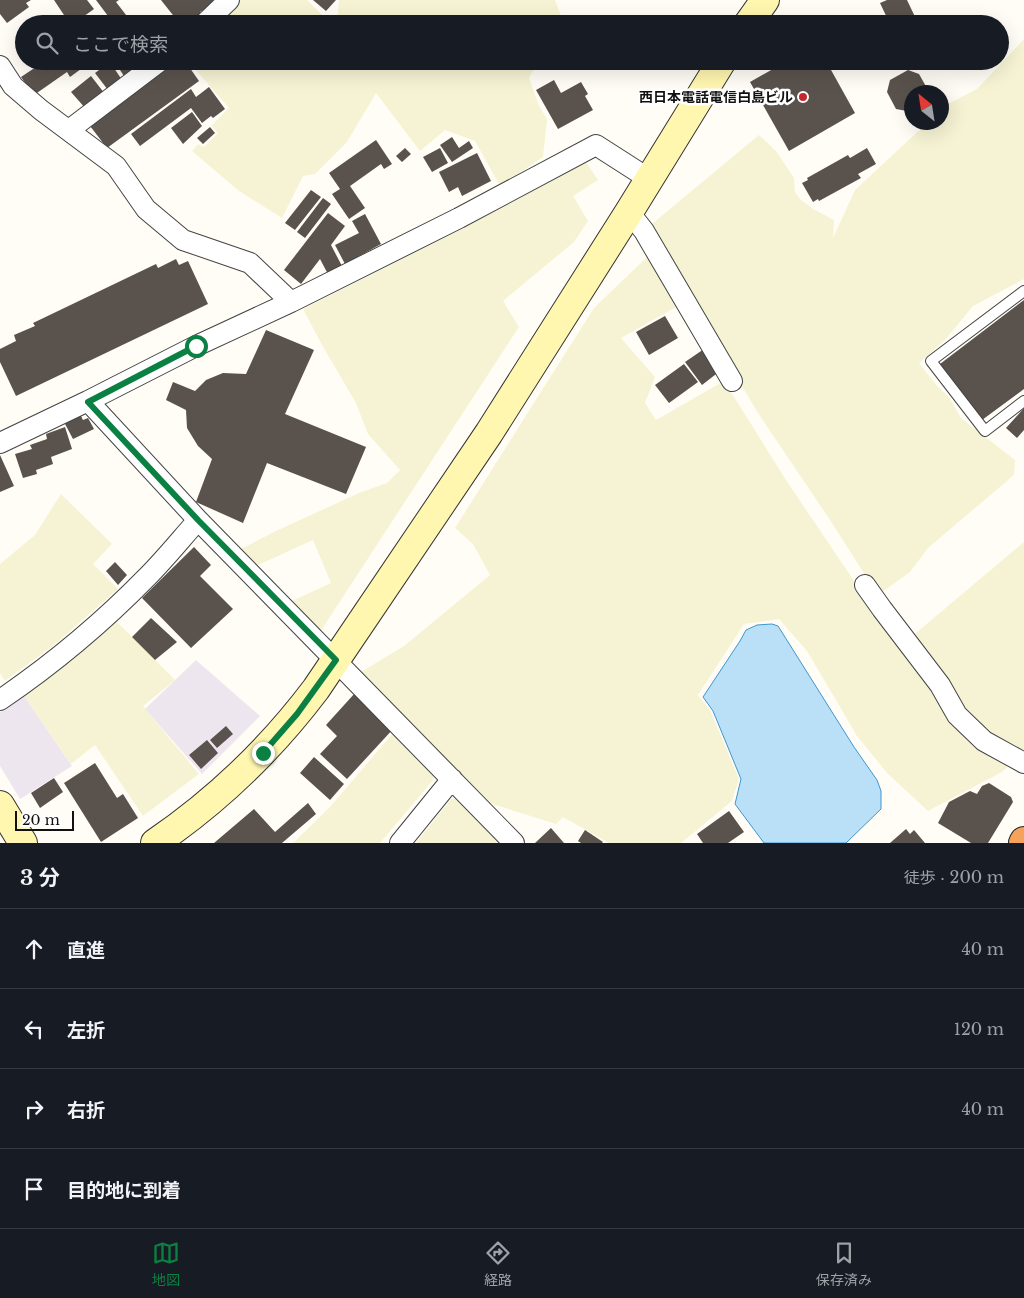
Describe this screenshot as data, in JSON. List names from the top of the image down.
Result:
{
  "places": ["西日本電話電信白島ビル"],
  "scale_bar": "20 m",
  "north": "top left",
  "page": {
    "search": "ここで検索",
    "scale": "20 m",
    "heading": ["3 分", "徒歩 · 200 m"],
    "list": [
      ["直進", "40 m"],
      ["左折", "120 m"],
      ["右折", "40 m"],
      "目的地に到着"
    ],
    "nav": ["地図", "経路", "保存済み"]
  }
}
